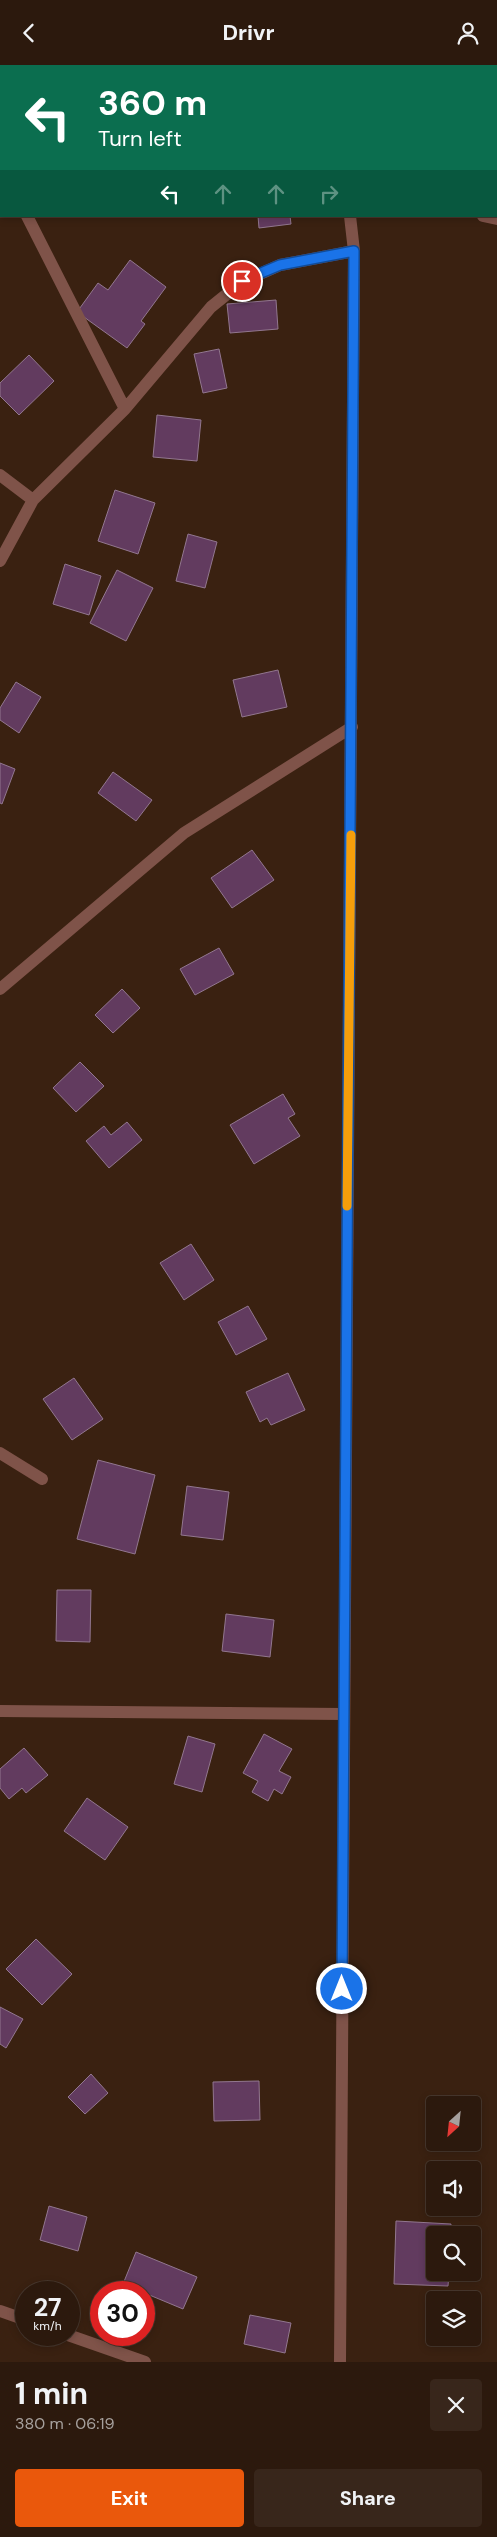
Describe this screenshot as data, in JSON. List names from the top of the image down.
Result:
{
  "north": "bottom left",
  "page": {
    "header": "Drivr",
    "turn": ["360 m", "Turn left"],
    "speed": "27 km/h",
    "limit": "30",
    "heading": ["1 min", "380 m · 06:19"],
    "buttons": ["Exit", "Share"]
  }
}
